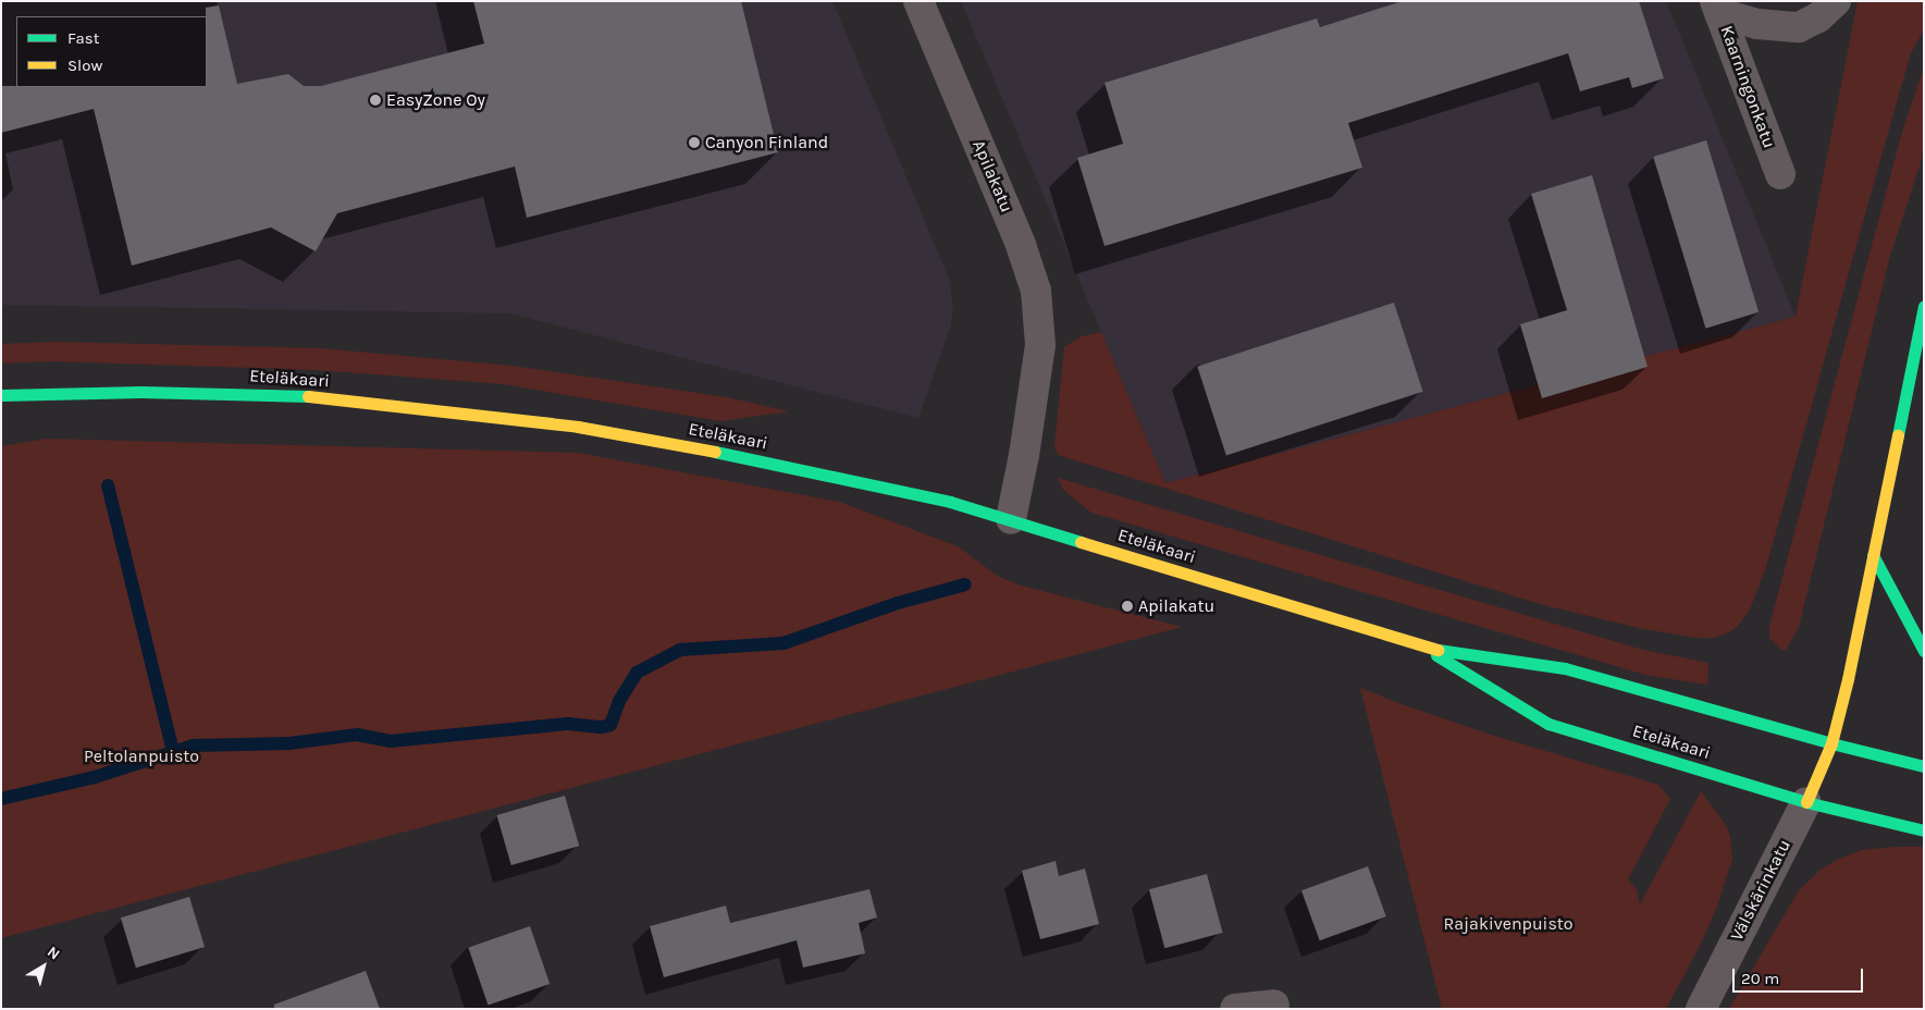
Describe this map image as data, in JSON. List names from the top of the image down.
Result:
{
  "streets": {
    "main road": ["Eteläkaari"],
    "street": ["Kaarningonkatu", "Apilakatu", "Välskärinkatu"]
  },
  "crossings": [
    ["Apilakatu", "Eteläkaari"],
    ["Eteläkaari", "Välskärinkatu"]
  ],
  "parks": ["Peltolanpuisto", "Rajakivenpuisto"],
  "places": ["EasyZone Oy", "Canyon Finland", "Apilakatu"],
  "legend": ["Fast", "Slow"],
  "scale_bar": "20 m",
  "north": "top right"
}
